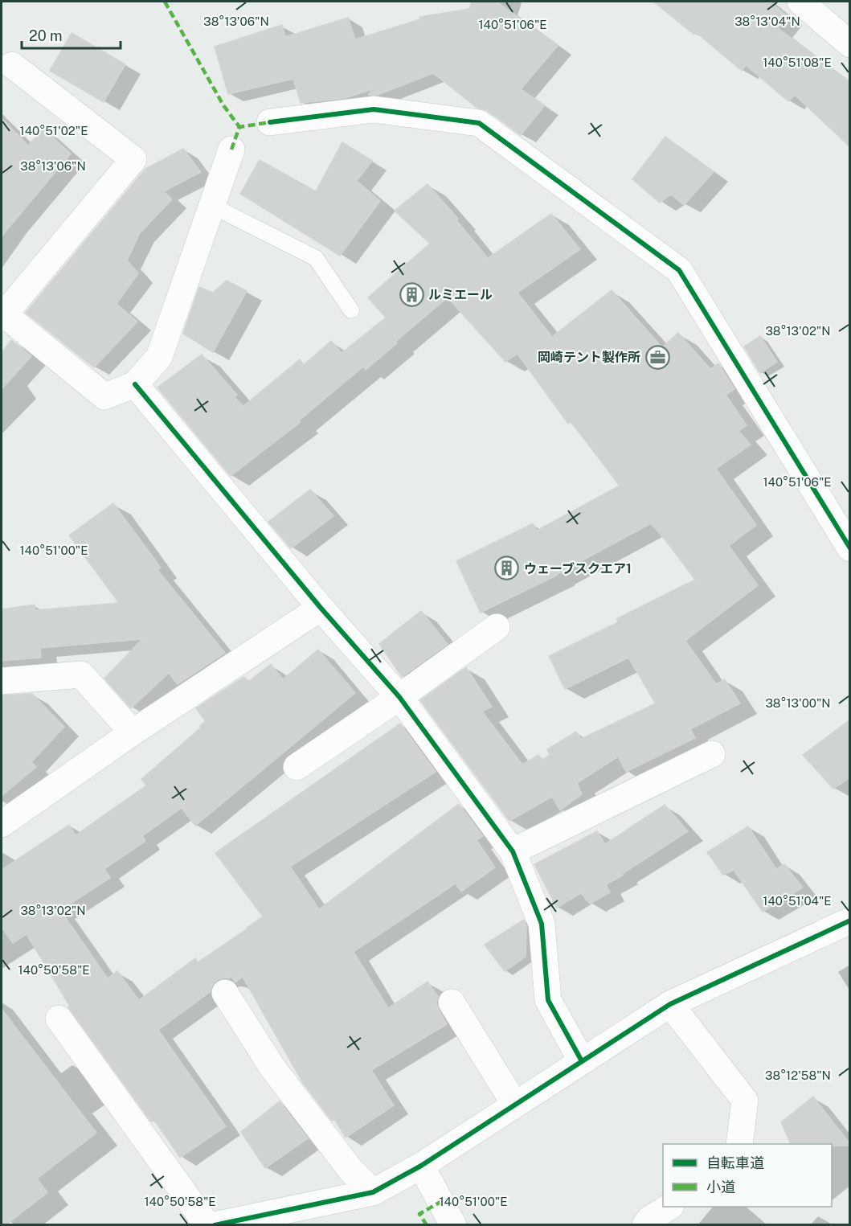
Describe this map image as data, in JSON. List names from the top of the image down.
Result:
{
  "places": {
    "building": ["ルミエール", "ウェーブスクエア1"],
    "office": ["岡崎テント製作所"]
  },
  "legend": ["自転車道", "小道"],
  "scale_bar": "20 m",
  "coordinates": [
    "38°13'06\"N",
    "38°13'04\"N",
    "140°51'06\"E",
    "140°51'08\"E",
    "140°51'02\"E",
    "38°13'02\"N",
    "140°51'00\"E",
    "38°13'00\"N",
    "140°51'04\"E",
    "140°50'58\"E",
    "38°12'58\"N"
  ]
}
